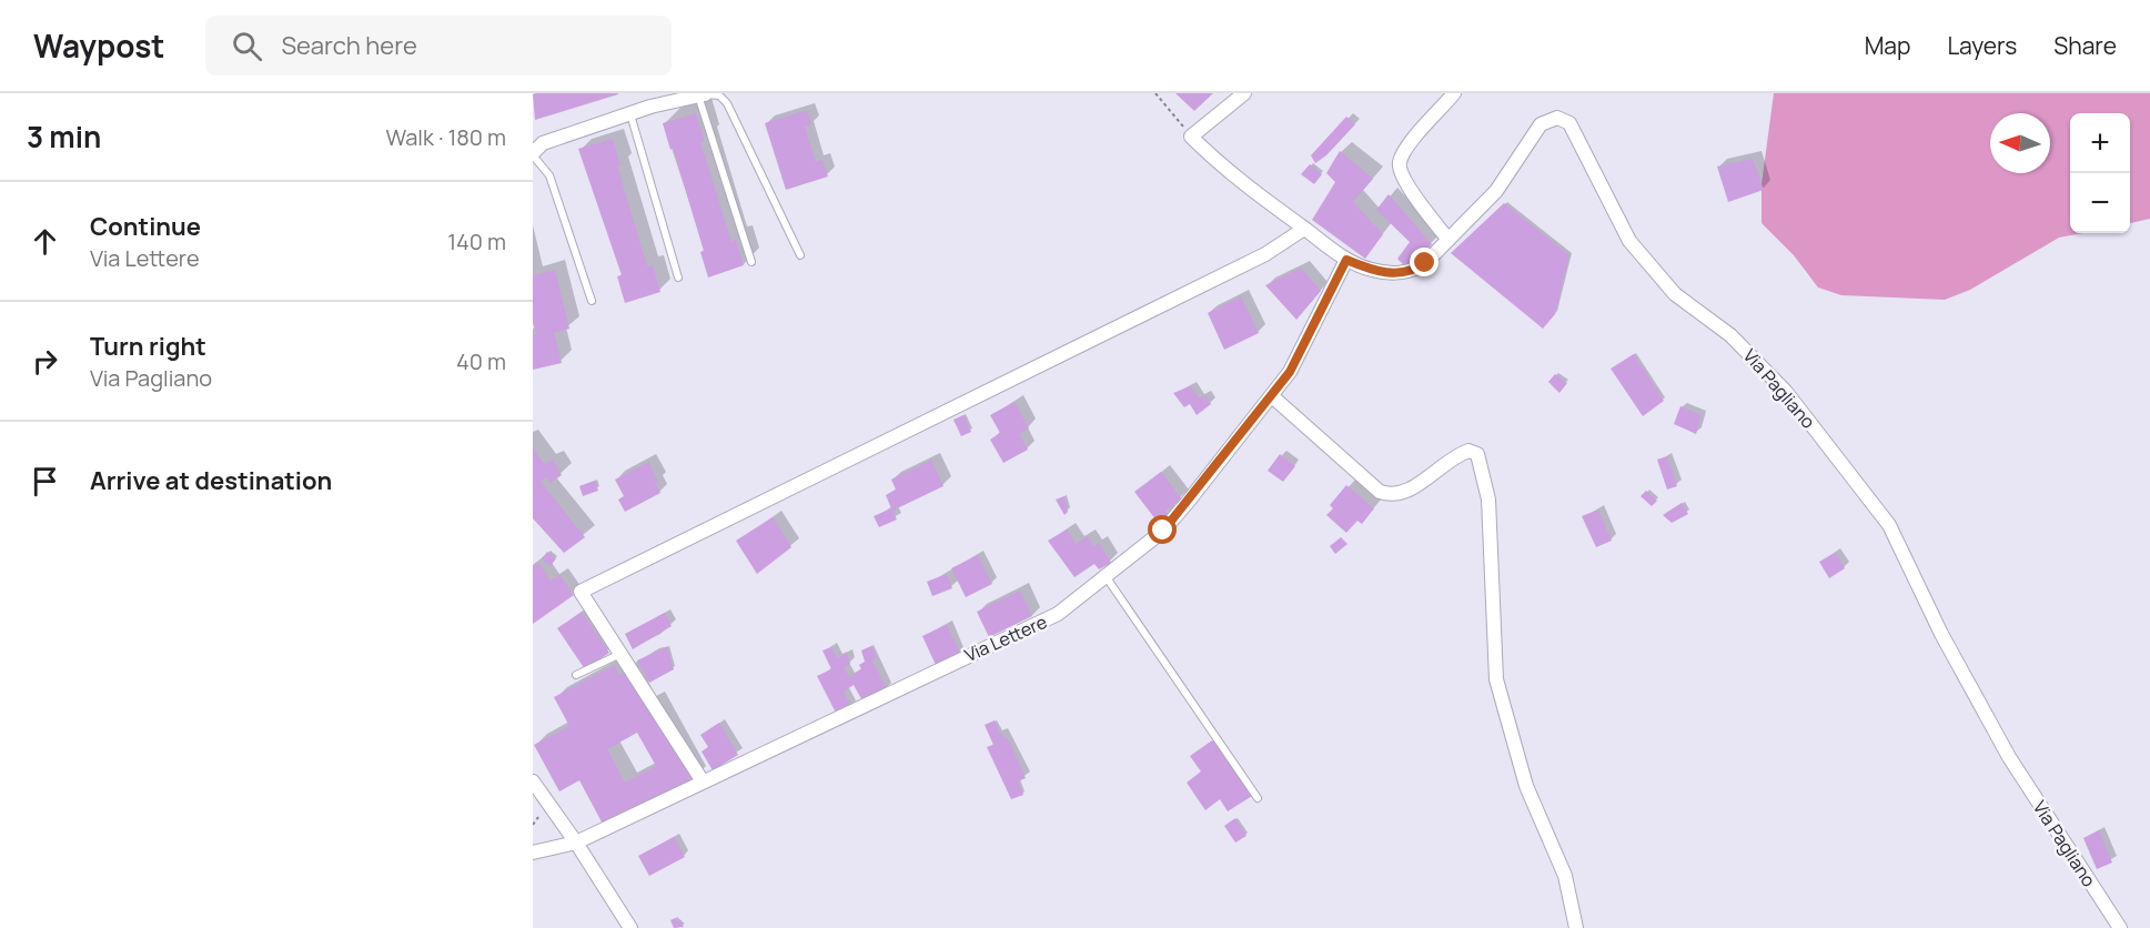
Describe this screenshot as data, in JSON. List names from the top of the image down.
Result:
{
  "streets": {
    "street": ["Via Pagliano", "Via Lettere"]
  },
  "crossings": [
    ["Via Pagliano", "Via Lettere"]
  ],
  "north": "left",
  "page": {
    "header": "Waypost",
    "search": "Search here",
    "nav": ["Map", "Layers", "Share"],
    "heading": ["3 min", "Walk · 180 m"],
    "map_buttons": ["+", "−"],
    "list": [
      ["Continue", "Via Lettere", "140 m"],
      ["Turn right", "Via Pagliano", "40 m"],
      "Arrive at destination"
    ]
  }
}
